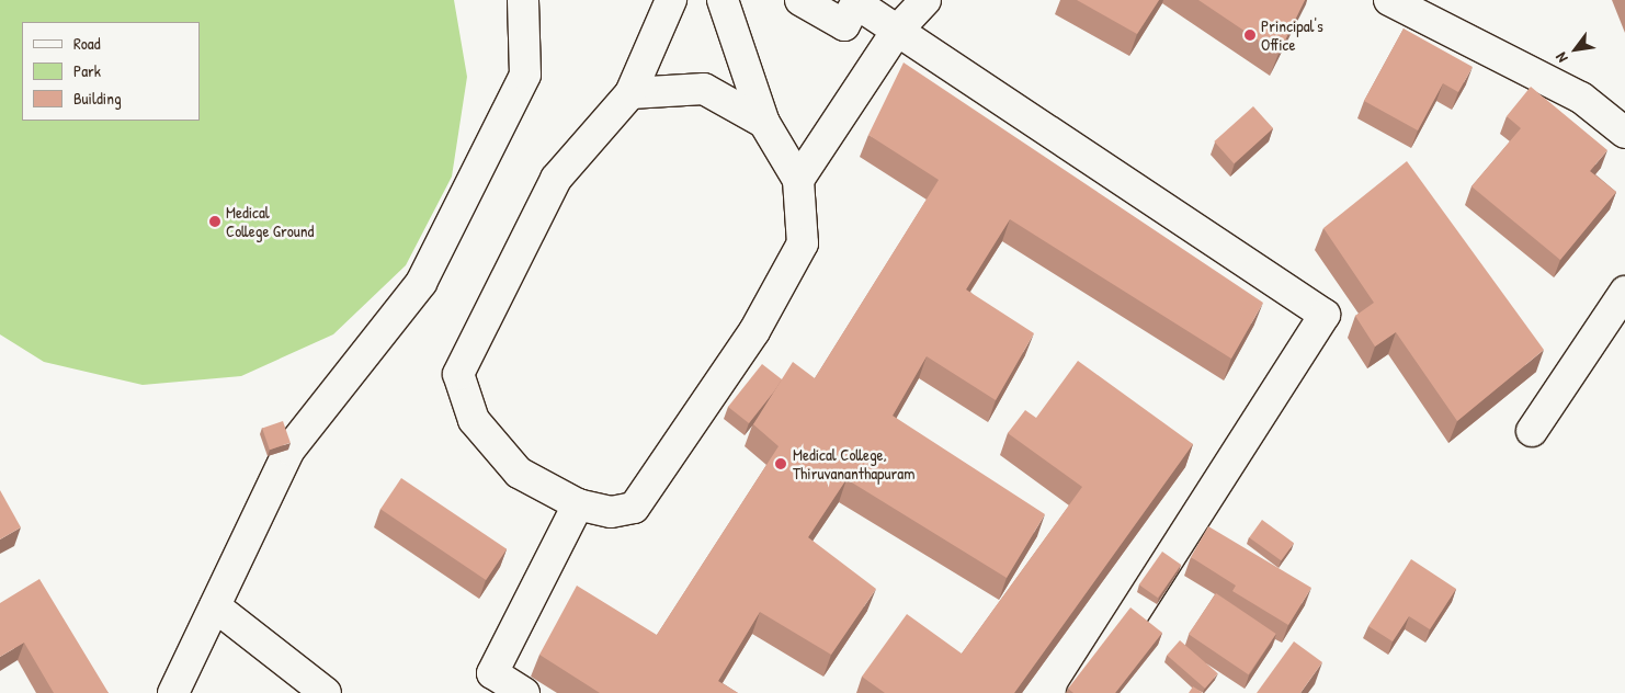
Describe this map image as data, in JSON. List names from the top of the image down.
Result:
{
  "places": ["Principal's Office", "Medical College Ground", "Medical College, Thiruvananthapuram"],
  "legend": ["Road", "Park", "Building"],
  "north": "bottom left"
}
